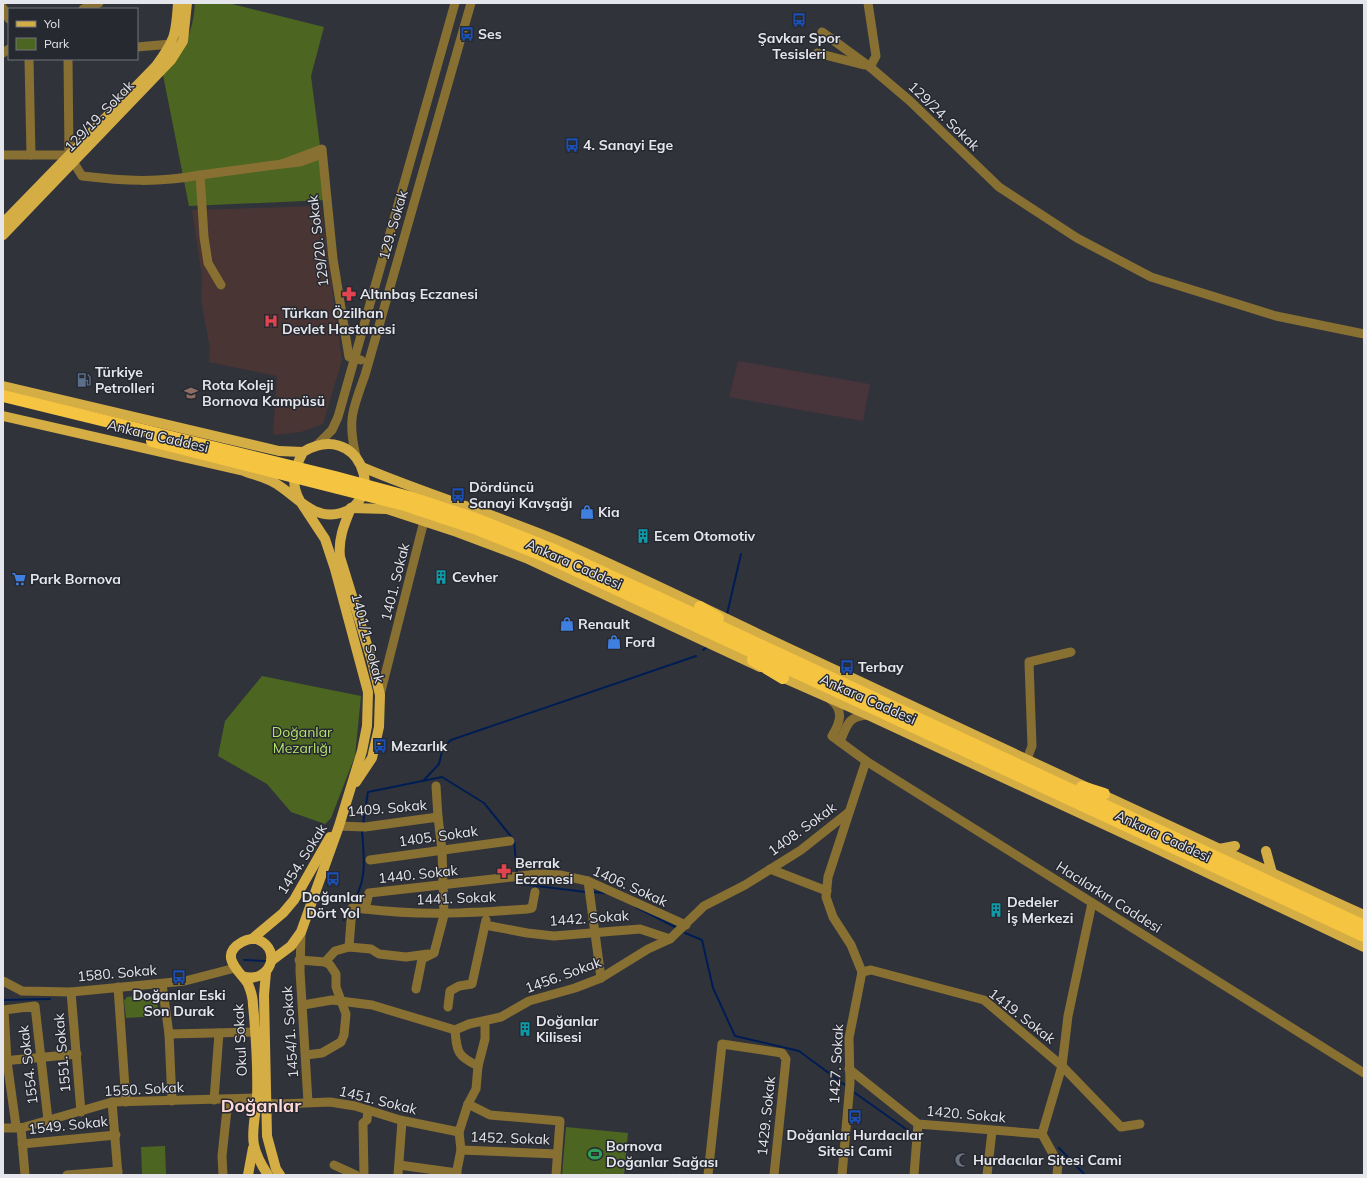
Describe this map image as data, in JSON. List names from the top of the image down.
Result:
{
  "streets": {
    "highway": ["Ankara Caddesi"],
    "main road": [
      "129/19. Sokak",
      "1401/1. Sokak",
      "1454. Sokak",
      "Okul Sokak"
    ],
    "street": [
      "129/24. Sokak",
      "129. Sokak",
      "129/20. Sokak",
      "1401. Sokak",
      "1409. Sokak",
      "1408. Sokak",
      "1405. Sokak",
      "1440. Sokak",
      "1406. Sokak",
      "Hacılarkırı Caddesi",
      "1441. Sokak",
      "1442. Sokak",
      "1580. Sokak",
      "1456. Sokak",
      "1419. Sokak",
      "1454/1. Sokak",
      "1551. Sokak",
      "1427. Sokak",
      "1554. Sokak",
      "1550. Sokak",
      "1451. Sokak",
      "1420. Sokak",
      "1429. Sokak",
      "1549. Sokak",
      "1452. Sokak"
    ]
  },
  "crossings": [
    ["129. Sokak", "129/20. Sokak"],
    ["129. Sokak", "Ankara Caddesi"],
    ["129. Sokak", "1401/1. Sokak"],
    ["Ankara Caddesi", "1401. Sokak"],
    ["Ankara Caddesi", "1401/1. Sokak"],
    ["Ankara Caddesi", "Hacılarkırı Caddesi"],
    ["1401. Sokak", "1401/1. Sokak"],
    ["1401/1. Sokak", "1409. Sokak"],
    ["1401/1. Sokak", "1454. Sokak"],
    ["1401/1. Sokak", "1454/1. Sokak"],
    ["1409. Sokak", "1405. Sokak"],
    ["1409. Sokak", "1454. Sokak"],
    ["1409. Sokak", "1440. Sokak"],
    ["1409. Sokak", "1441. Sokak"],
    ["1408. Sokak", "Hacılarkırı Caddesi"],
    ["1408. Sokak", "1456. Sokak"],
    ["1454. Sokak", "1580. Sokak"],
    ["1454. Sokak", "Okul Sokak"],
    ["1440. Sokak", "1406. Sokak"],
    ["1440. Sokak", "1441. Sokak"],
    ["1406. Sokak", "1456. Sokak"],
    ["1442. Sokak", "1456. Sokak"],
    ["1580. Sokak", "Okul Sokak"],
    ["1580. Sokak", "1551. Sokak"],
    ["1419. Sokak", "1427. Sokak"],
    ["1454/1. Sokak", "1451. Sokak"],
    ["Okul Sokak", "1550. Sokak"],
    ["Okul Sokak", "1451. Sokak"],
    ["1551. Sokak", "1550. Sokak"],
    ["1427. Sokak", "1420. Sokak"],
    ["1554. Sokak", "1550. Sokak"],
    ["1550. Sokak", "1451. Sokak"]
  ],
  "districts": ["Doğanlar"],
  "parks": ["Doğanlar Mezarlığı"],
  "places": {
    "bus stop": [
      "Şavkar Spor Tesisleri",
      "Ses",
      "4. Sanayi Ege",
      "Dördüncü Sanayi Kavşağı",
      "Terbay",
      "Mezarlık",
      "Doğanlar Dört Yol",
      "Doğanlar Eski Son Durak",
      "Doğanlar Hurdacılar Sitesi Cami"
    ],
    "pharmacy": ["Altınbaş Eczanesi", "Berrak Eczanesi"],
    "hospital": ["Türkan Özilhan Devlet Hastanesi"],
    "fuel station": ["Türkiye Petrolleri"],
    "school or university": ["Rota Koleji Bornova Kampüsü"],
    "shop": ["Kia", "Renault", "Ford"],
    "building": [
      "Ecem Otomotiv",
      "Cevher",
      "Dedeler İş Merkezi",
      "Doğanlar Kilisesi"
    ],
    "supermarket": ["Park Bornova"],
    "sports": ["Bornova Doğanlar Sağası"],
    "mosque": ["Hurdacılar Sitesi Cami"]
  },
  "legend": ["Yol", "Park"]
}
